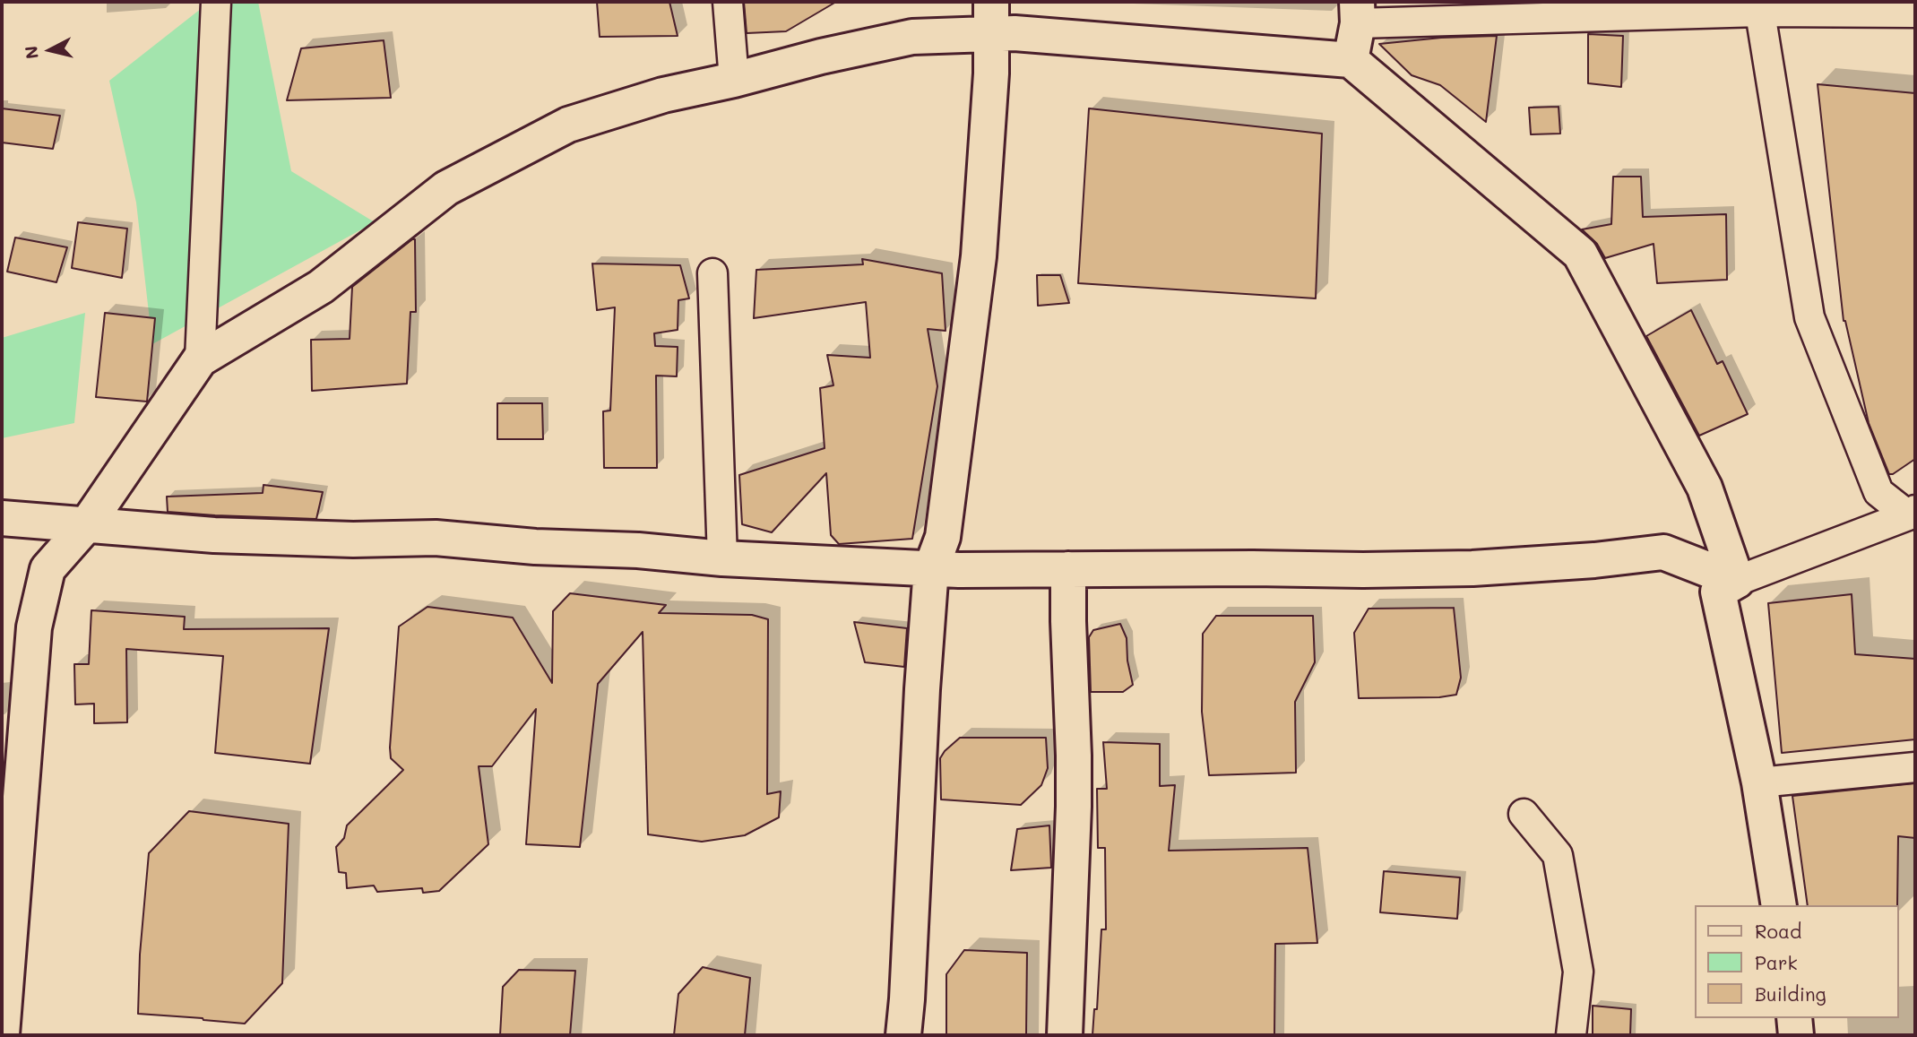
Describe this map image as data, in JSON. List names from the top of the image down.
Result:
{
  "legend": ["Road", "Park", "Building"],
  "north": "left"
}
